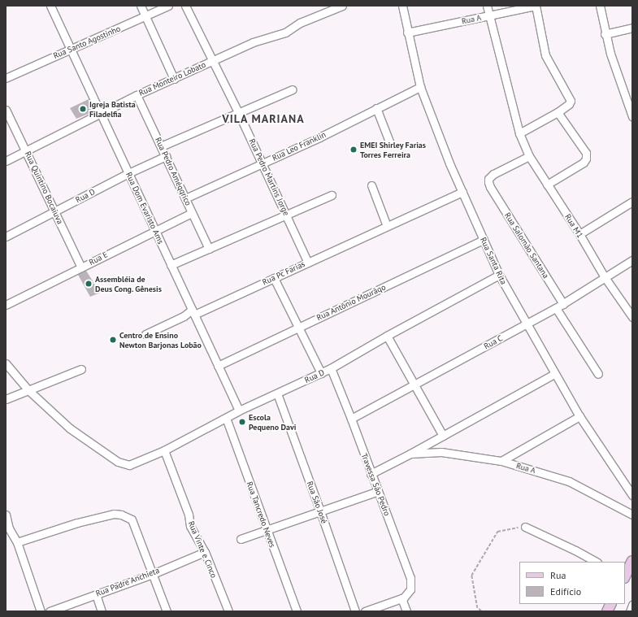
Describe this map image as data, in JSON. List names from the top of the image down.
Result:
{
  "streets": {
    "street": [
      "Rua A",
      "Rua Santo Agostinho",
      "Rua Monteiro Lobato",
      "Rua Leo Franklin",
      "Rua Pedro Améqqrico",
      "Rua Pedro Martins Jorge",
      "Rua Quintino Bocaiuva",
      "Rua D",
      "Rua Dom Evaristo Ams",
      "Rua M1",
      "Rua Salomão Santana",
      "Rua E",
      "Rua Santa Rita",
      "Rua Pc Farias",
      "Rua Antônio Mourãqo",
      "Rua C",
      "Travessa São Pedro",
      "Rua São José",
      "Rua Tancredo Neves",
      "Rua Vinte e Cinco",
      "Rua Padre Anchieta"
    ]
  },
  "crossings": [
    ["Rua A", "Rua M1"],
    ["Rua A", "Rua Santa Rita"],
    ["Rua A", "Travessa São Pedro"],
    ["Rua Santo Agostinho", "Rua Dom Evaristo Ams"],
    ["Rua Monteiro Lobato", "Rua Pedro Améqqrico"],
    ["Rua Monteiro Lobato", "Rua Pedro Martins Jorge"],
    ["Rua Monteiro Lobato", "Rua Quintino Bocaiuva"],
    ["Rua Monteiro Lobato", "Rua Dom Evaristo Ams"],
    ["Rua Leo Franklin", "Rua Pedro Améqqrico"],
    ["Rua Leo Franklin", "Rua Pedro Martins Jorge"],
    ["Rua Leo Franklin", "Rua Santa Rita"],
    ["Rua Pedro Améqqrico", "Rua D"],
    ["Rua Pedro Améqqrico", "Rua E"],
    ["Rua Pedro Martins Jorge", "Rua Pc Farias"],
    ["Rua Quintino Bocaiuva", "Rua D"],
    ["Rua Quintino Bocaiuva", "Rua E"],
    ["Rua D", "Rua Dom Evaristo Ams"],
    ["Rua D", "Rua Santa Rita"],
    ["Rua D", "Travessa São Pedro"],
    ["Rua D", "Rua São José"],
    ["Rua D", "Rua Tancredo Neves"],
    ["Rua D", "Rua Vinte e Cinco"],
    ["Rua Dom Evaristo Ams", "Rua E"],
    ["Rua Dom Evaristo Ams", "Rua Pc Farias"],
    ["Rua Dom Evaristo Ams", "Rua Antônio Mourãqo"],
    ["Rua M1", "Rua Salomão Santana"],
    ["Rua M1", "Rua C"],
    ["Rua Salomão Santana", "Rua C"],
    ["Rua Santa Rita", "Rua Pc Farias"],
    ["Rua Santa Rita", "Rua Antônio Mourãqo"],
    ["Rua Santa Rita", "Rua C"],
    ["Rua C", "Travessa São Pedro"],
    ["Rua Vinte e Cinco", "Rua Padre Anchieta"]
  ],
  "districts": ["VILA MARIANA"],
  "places": [
    "Igreja Batista Filadelfia",
    "EMEI Shirley Farias Torres Ferreira",
    "Assembléia de Deus Cong. Gênesis",
    "Centro de Ensino Newton Barjonas Lobão",
    "Escola Pequeno Davi"
  ],
  "legend": ["Rua", "Edifício"]
}
